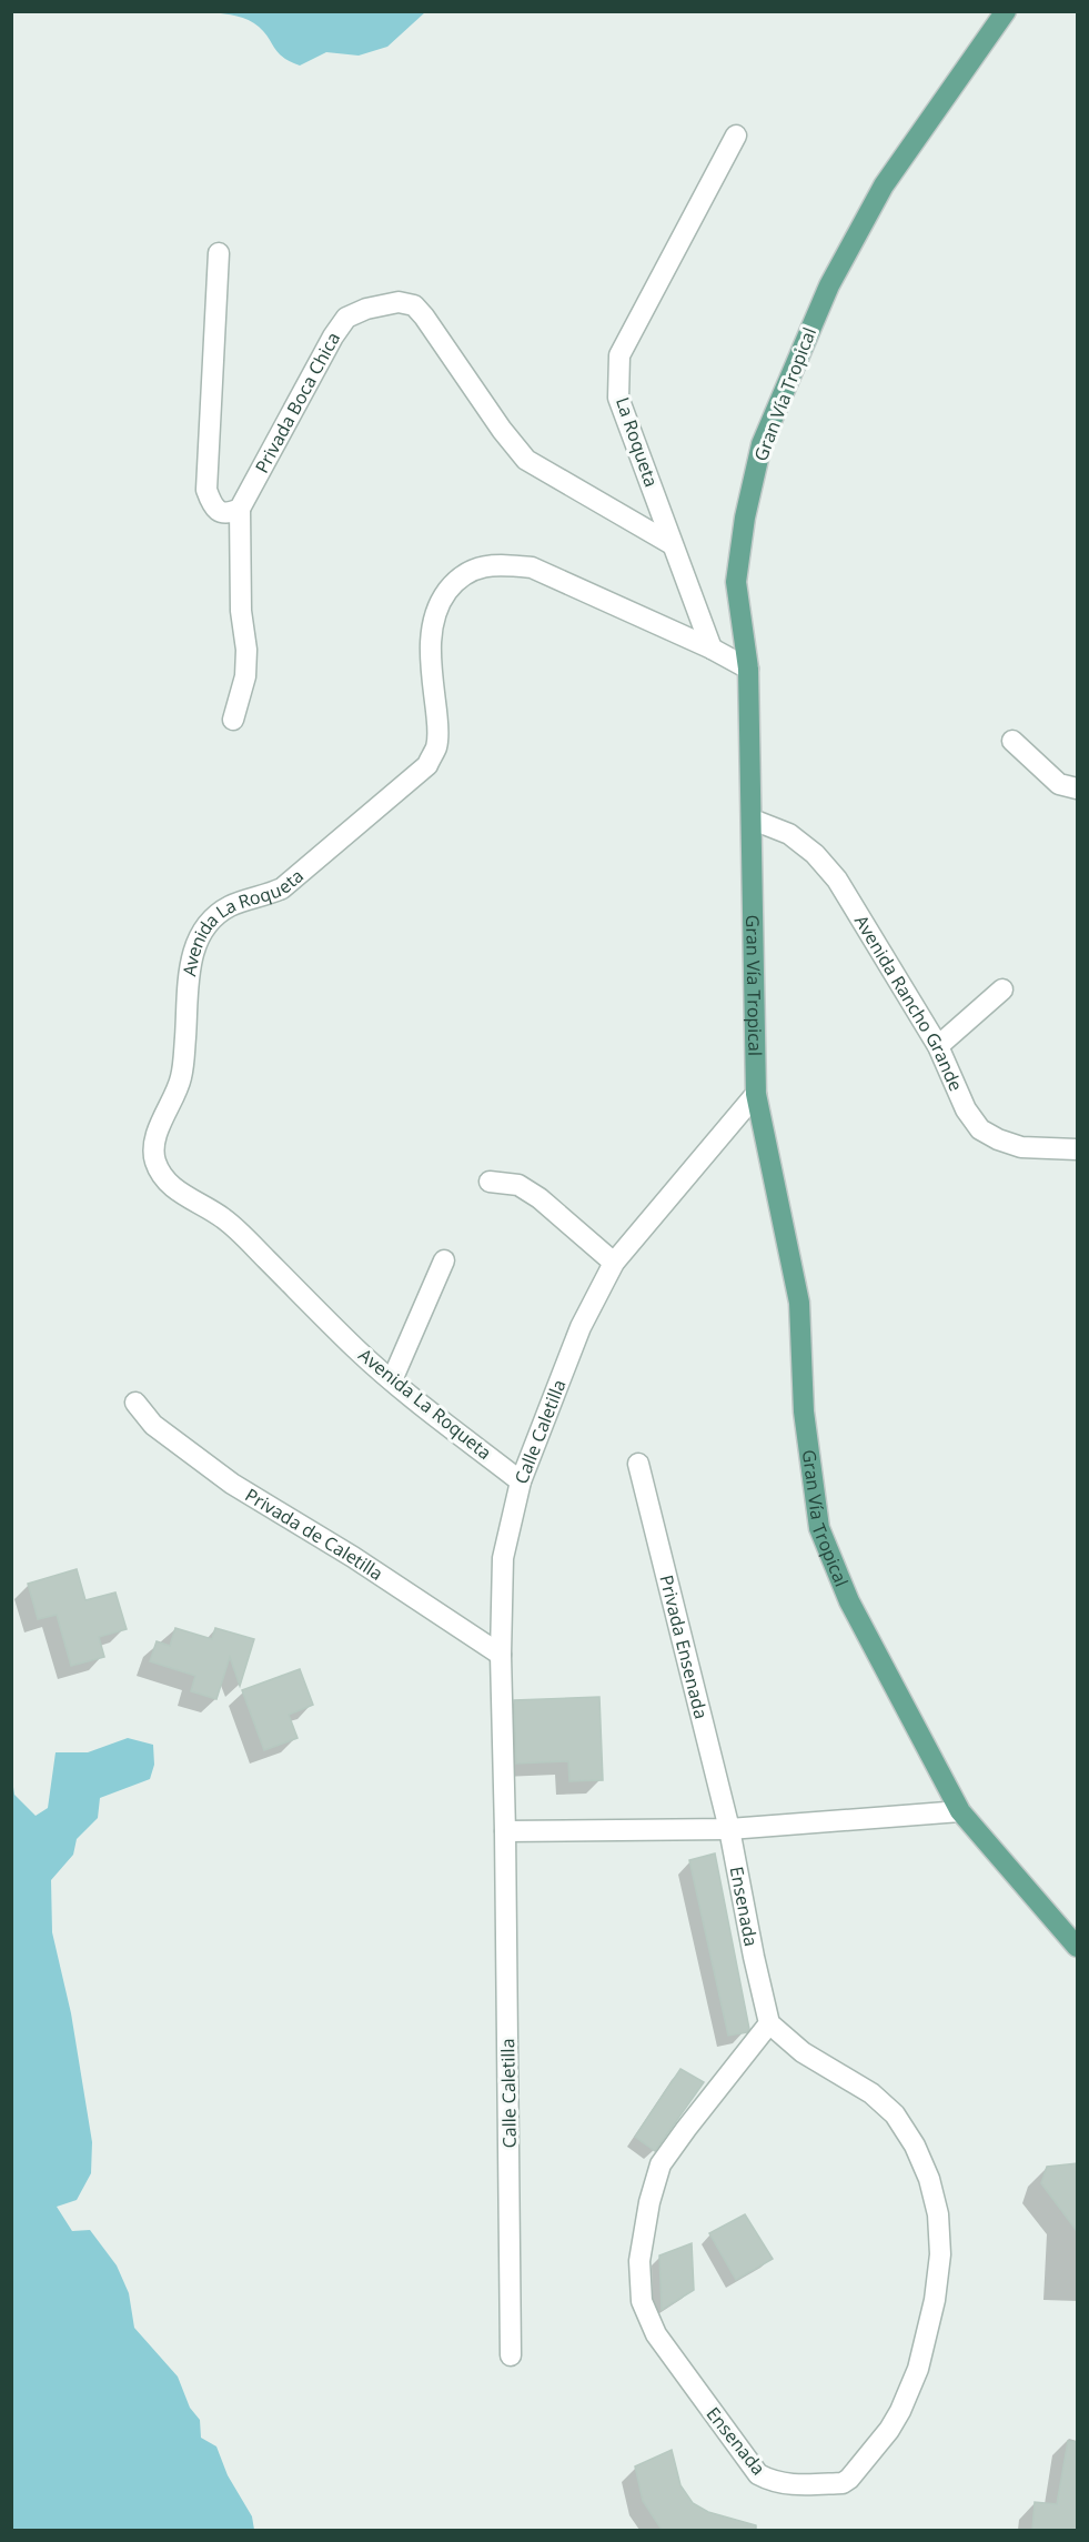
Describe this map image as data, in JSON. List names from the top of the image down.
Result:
{
  "streets": {
    "main road": ["Gran Vía Tropical"],
    "street": [
      "Privada Boca Chica",
      "La Roqueta",
      "Avenida La Roqueta",
      "Avenida Rancho Grande",
      "Calle Caletilla",
      "Privada de Caletilla",
      "Privada Ensenada",
      "Ensenada"
    ]
  },
  "crossings": [
    ["Gran Vía Tropical", "Avenida La Roqueta"],
    ["Gran Vía Tropical", "Avenida Rancho Grande"],
    ["Gran Vía Tropical", "Calle Caletilla"],
    ["Privada Boca Chica", "La Roqueta"],
    ["La Roqueta", "Avenida La Roqueta"],
    ["Avenida La Roqueta", "Calle Caletilla"],
    ["Calle Caletilla", "Privada de Caletilla"],
    ["Privada Ensenada", "Ensenada"]
  ]
}
